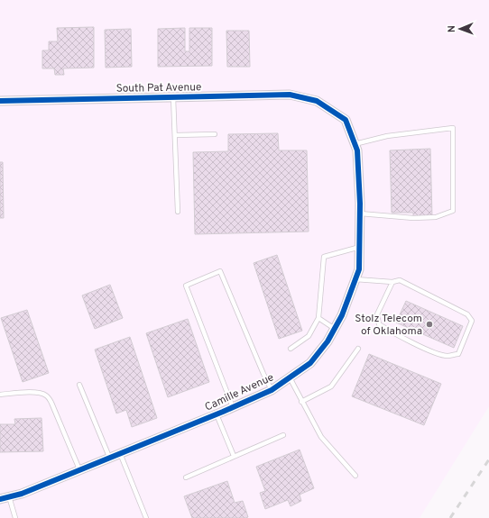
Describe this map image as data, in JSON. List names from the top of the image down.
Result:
{
  "streets": {
    "street": ["South Pat Avenue", "Camille Avenue"]
  },
  "crossings": [
    ["South Pat Avenue", "Camille Avenue"]
  ],
  "places": ["Stolz Telecom of Oklahoma"],
  "north": "left"
}
